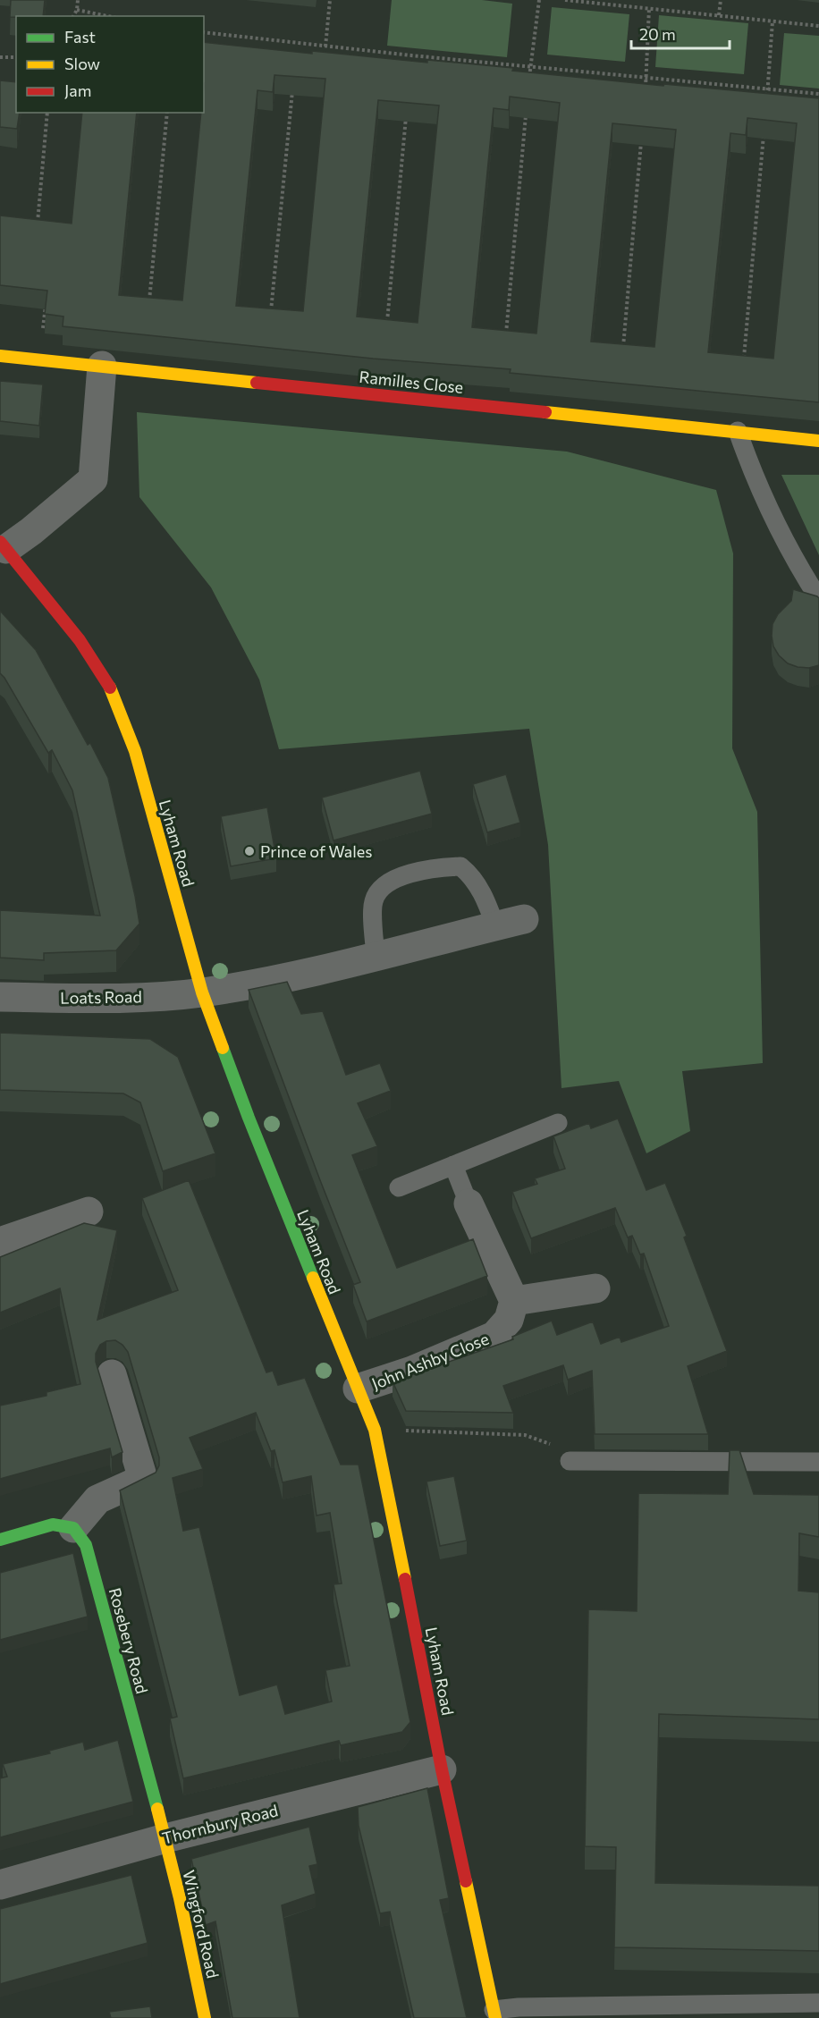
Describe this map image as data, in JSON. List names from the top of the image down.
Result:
{
  "streets": {
    "street": [
      "Ramilles Close",
      "Lyham Road",
      "Loats Road",
      "John Ashby Close",
      "Rosebery Road",
      "Thornbury Road",
      "Wingford Road"
    ]
  },
  "crossings": [
    ["Lyham Road", "Loats Road"],
    ["Lyham Road", "John Ashby Close"],
    ["Lyham Road", "Thornbury Road"],
    ["Rosebery Road", "Thornbury Road"],
    ["Rosebery Road", "Wingford Road"],
    ["Thornbury Road", "Wingford Road"]
  ],
  "places": ["Prince of Wales"],
  "legend": ["Fast", "Slow", "Jam"],
  "scale_bar": "20 m"
}
